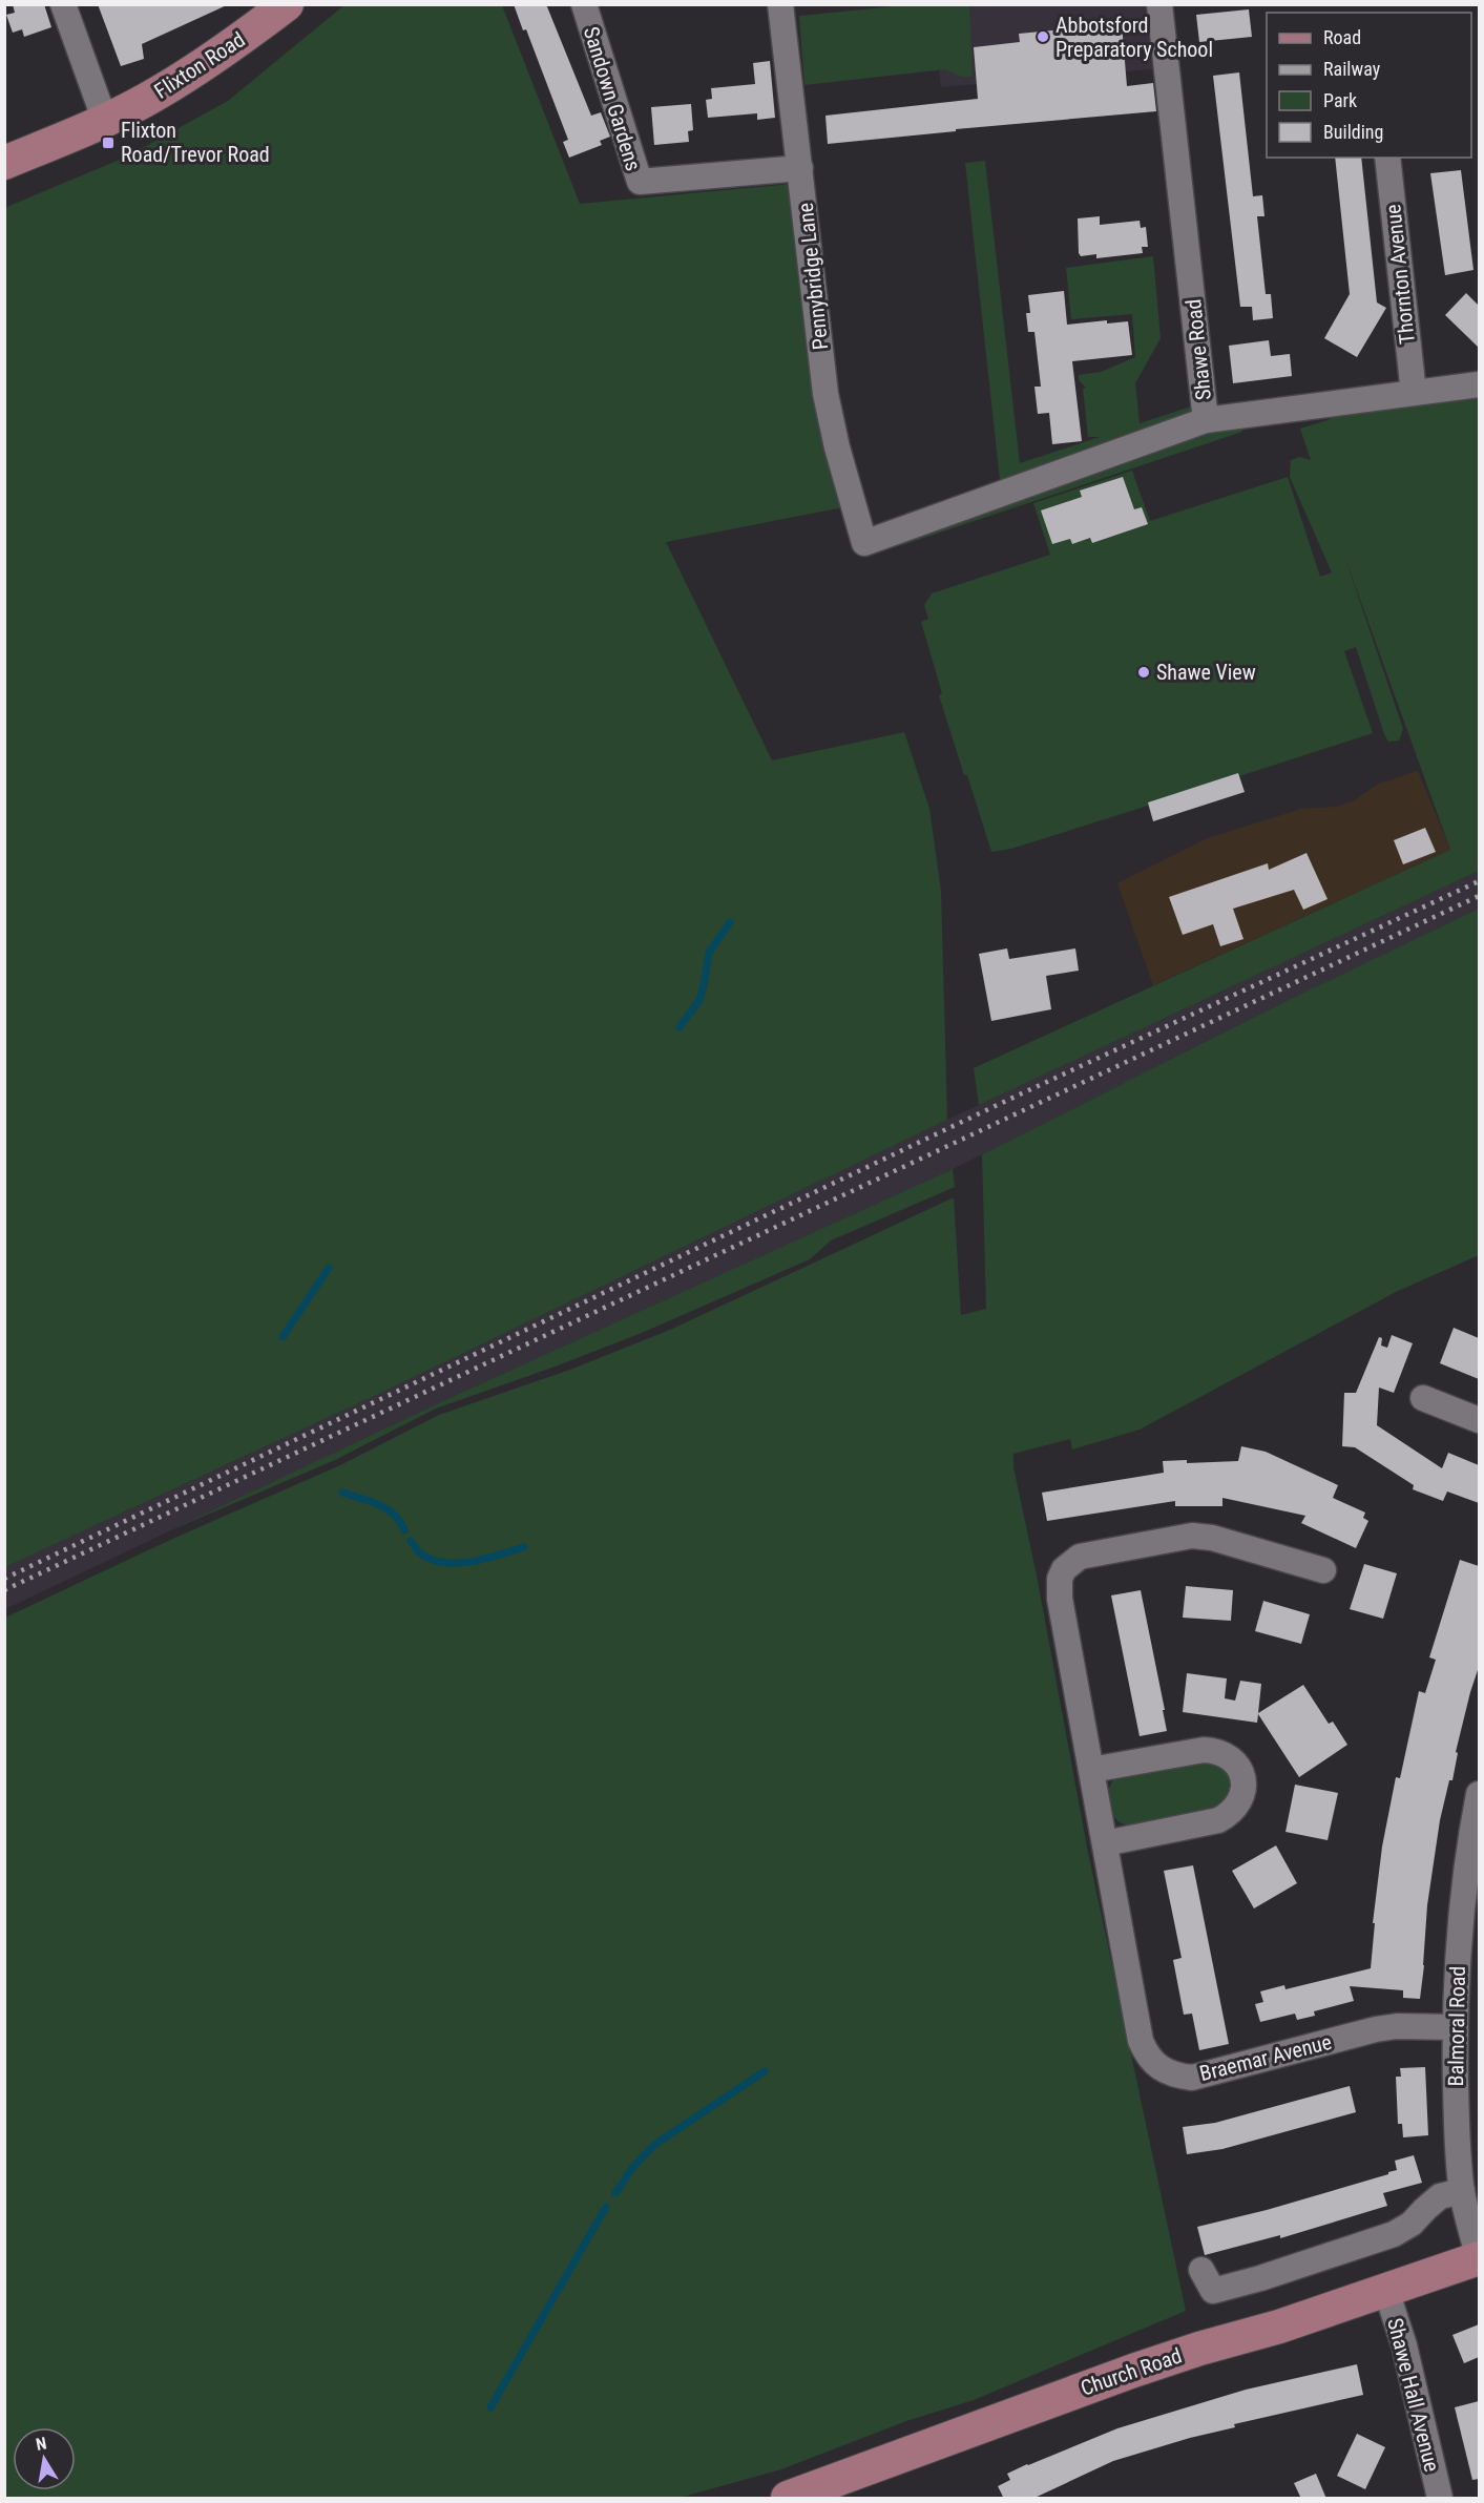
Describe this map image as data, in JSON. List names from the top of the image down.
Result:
{
  "streets": {
    "main road": ["Flixton Road", "Church Road"],
    "street": [
      "Sandown Gardens",
      "Thornton Avenue",
      "Pennybridge Lane",
      "Shawe Road",
      "Balmoral Road",
      "Braemar Avenue",
      "Shawe Hall Avenue"
    ]
  },
  "crossings": [
    ["Sandown Gardens", "Pennybridge Lane"],
    ["Thornton Avenue", "Shawe Road"],
    ["Pennybridge Lane", "Shawe Road"],
    ["Balmoral Road", "Braemar Avenue"],
    ["Balmoral Road", "Church Road"],
    ["Church Road", "Shawe Hall Avenue"]
  ],
  "places": {
    "other": ["Abbotsford Preparatory School", "Shawe View"],
    "transit": ["Flixton Road/Trevor Road"]
  },
  "legend": [
    "Road",
    "Railway",
    "Park",
    "Building"
  ],
  "north": "top"
}
